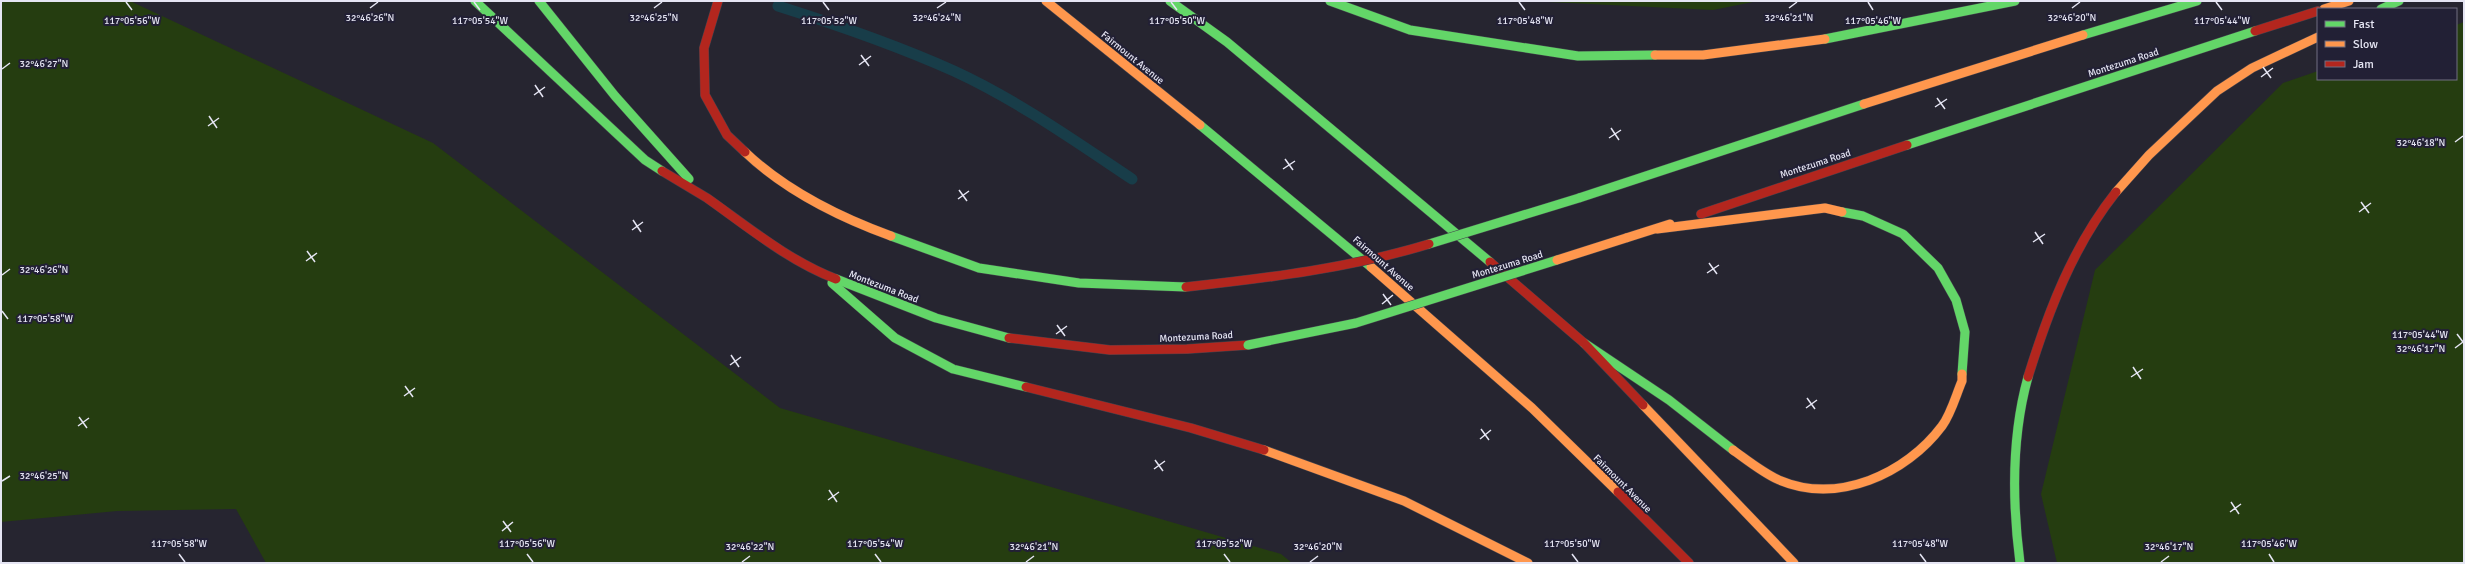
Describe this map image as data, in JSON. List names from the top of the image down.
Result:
{
  "streets": {
    "main road": ["Fairmount Avenue", "Montezuma Road"]
  },
  "legend": ["Fast", "Slow", "Jam"],
  "coordinates": [
    "32°46'26\"N",
    "32°46'25\"N",
    "32°46'24\"N",
    "32°46'21\"N",
    "32°46'20\"N",
    "117°05'56\"W",
    "117°05'54\"W",
    "117°05'52\"W",
    "117°05'50\"W",
    "117°05'48\"W",
    "117°05'46\"W",
    "117°05'44\"W",
    "32°46'27\"N",
    "32°46'18\"N",
    "117°05'58\"W",
    "32°46'17\"N",
    "32°46'22\"N"
  ]
}
